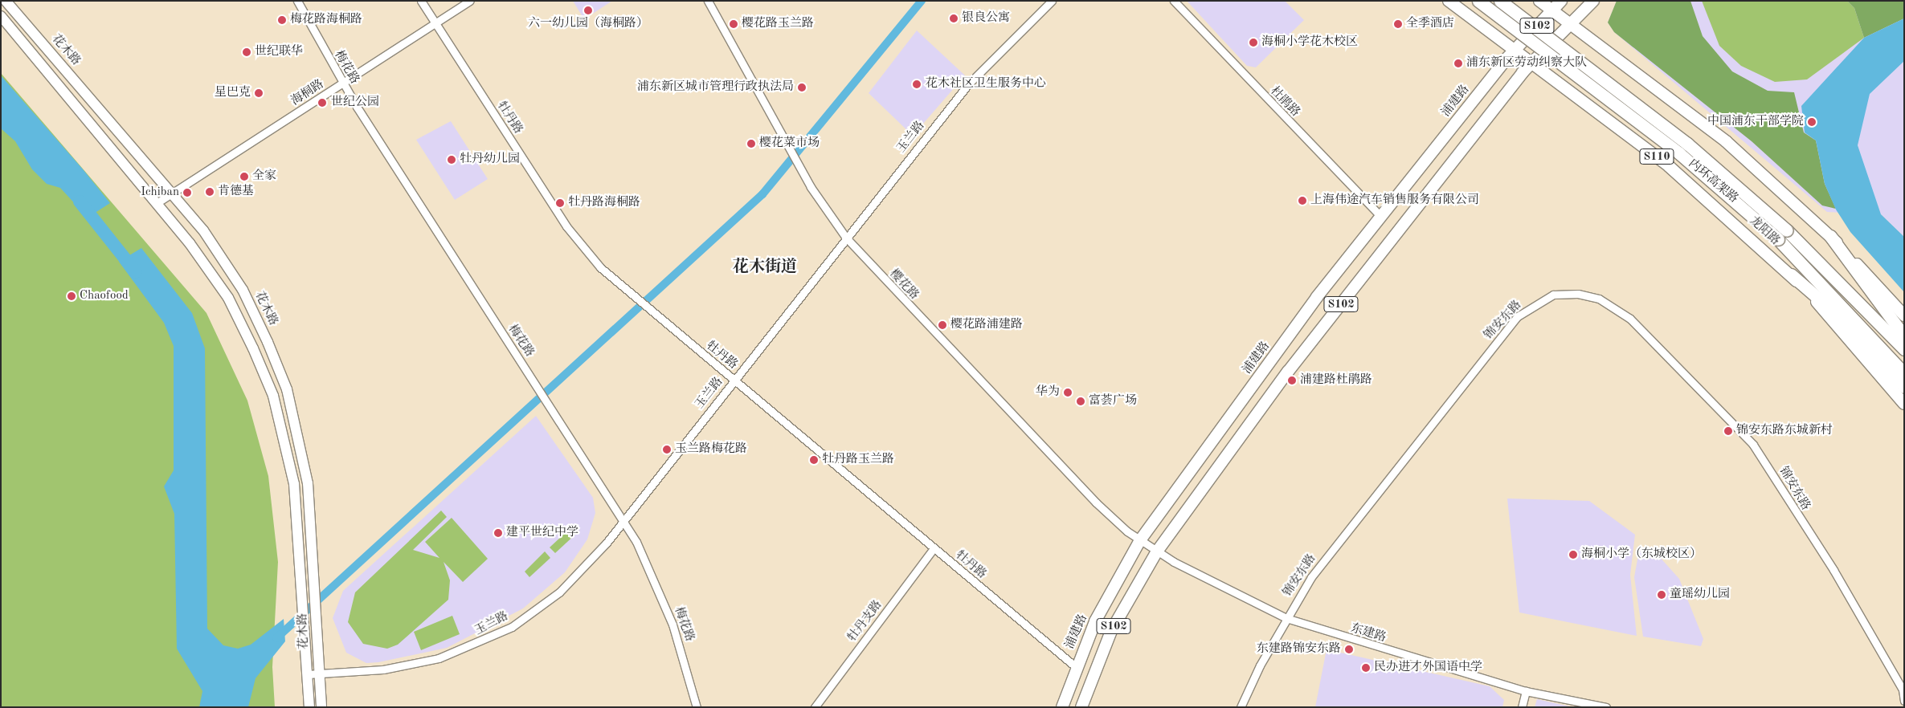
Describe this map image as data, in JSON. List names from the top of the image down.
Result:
{
  "streets": {
    "highway": ["内环高架路"],
    "main road": [
      "S102",
      "花木路",
      "浦建路",
      "S110",
      "龙阳路"
    ],
    "street": [
      "梅花路",
      "海桐路",
      "杜鹃路",
      "牡丹路",
      "玉兰路",
      "樱花路",
      "锦安东路",
      "牡丹支路",
      "东建路"
    ]
  },
  "crossings": [
    ["S102", "浦建路"],
    ["S102", "龙阳路"],
    ["S102", "东建路"],
    ["花木路", "海桐路"],
    ["花木路", "玉兰路"],
    ["梅花路", "海桐路"],
    ["梅花路", "玉兰路"],
    ["海桐路", "牡丹路"],
    ["浦建路", "杜鹃路"],
    ["浦建路", "牡丹路"],
    ["浦建路", "龙阳路"],
    ["浦建路", "樱花路"],
    ["浦建路", "东建路"],
    ["牡丹路", "玉兰路"],
    ["牡丹路", "牡丹支路"],
    ["玉兰路", "樱花路"],
    ["樱花路", "东建路"],
    ["锦安东路", "东建路"]
  ],
  "districts": ["花木街道"],
  "places": [
    "六一幼儿园（海桐路）",
    "银良公寓",
    "梅花路海桐路",
    "樱花路玉兰路",
    "全季酒店",
    "海桐小学花木校区",
    "世纪联华",
    "浦东新区劳动纠察大队",
    "花木社区卫生服务中心",
    "浦东新区城市管理行政执法局",
    "星巴克",
    "世纪公园",
    "中国浦东干部学院",
    "樱花菜市场",
    "牡丹幼儿园",
    "全家",
    "肯德基",
    "Ichiban",
    "上海伟途汽车销售服务有限公司",
    "牡丹路海桐路",
    "Chaofood",
    "樱花路浦建路",
    "浦建路杜鹃路",
    "华为",
    "富荟广场",
    "锦安东路东城新村",
    "玉兰路梅花路",
    "牡丹路玉兰路",
    "建平世纪中学",
    "海桐小学（东城校区）",
    "童瑶幼儿园",
    "东建路锦安东路",
    "民办进才外国语中学"
  ]
}
